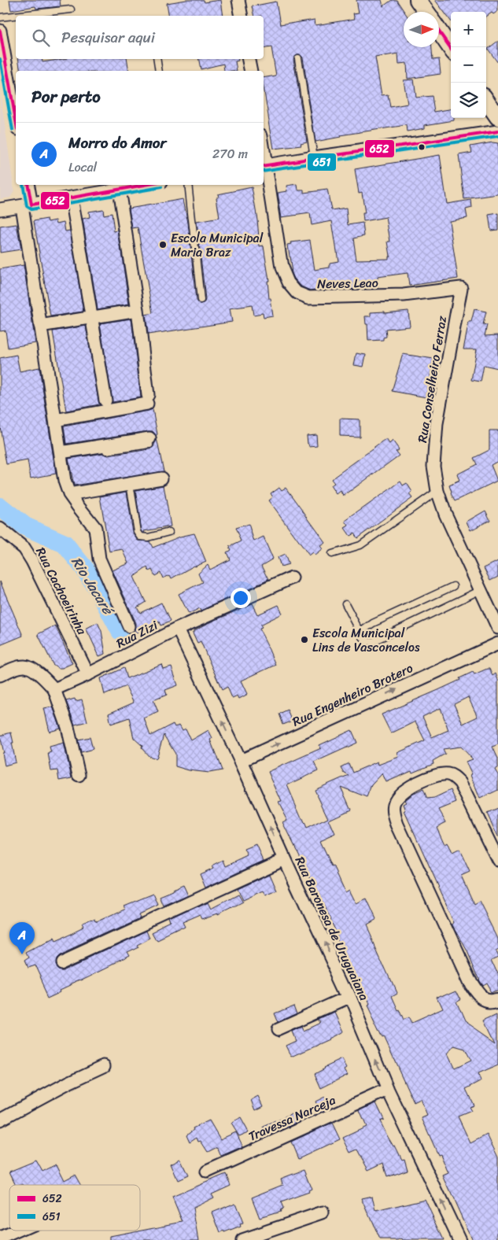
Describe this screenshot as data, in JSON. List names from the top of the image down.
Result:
{
  "streets": {
    "street": [
      "Neves Leao",
      "Rua Conselheiro Ferraz",
      "Rua Cachoeirinha",
      "Rua Zizi",
      "Rua Engenheiro Brotero",
      "Rua Baronesa de Uruguaiana",
      "Travessa Narceja"
    ]
  },
  "crossings": [
    ["Neves Leao", "Rua Conselheiro Ferraz"],
    ["Rua Cachoeirinha", "Rua Zizi"],
    ["Rua Zizi", "Rua Baronesa de Uruguaiana"],
    ["Rua Engenheiro Brotero", "Rua Baronesa de Uruguaiana"],
    ["Rua Baronesa de Uruguaiana", "Travessa Narceja"]
  ],
  "one_way": ["Rua Engenheiro Brotero", "Rua Baronesa de Uruguaiana"],
  "water": ["Rio Jacaré"],
  "places": ["Escola Municipal Maria Braz", "Escola Municipal Lins de Vasconcelos"],
  "lines": ["transit line 652", "transit line 651"],
  "legend": ["652", "651"],
  "north": "right",
  "page": {
    "map_buttons": ["+", "−"],
    "search": "Pesquisar aqui",
    "heading": "Por perto",
    "list": [
      {
        "mark": "A",
        "name": "Morro do Amor",
        "note": "Local",
        "value": "270 m"
      }
    ],
    "pins": "A"
  }
}
